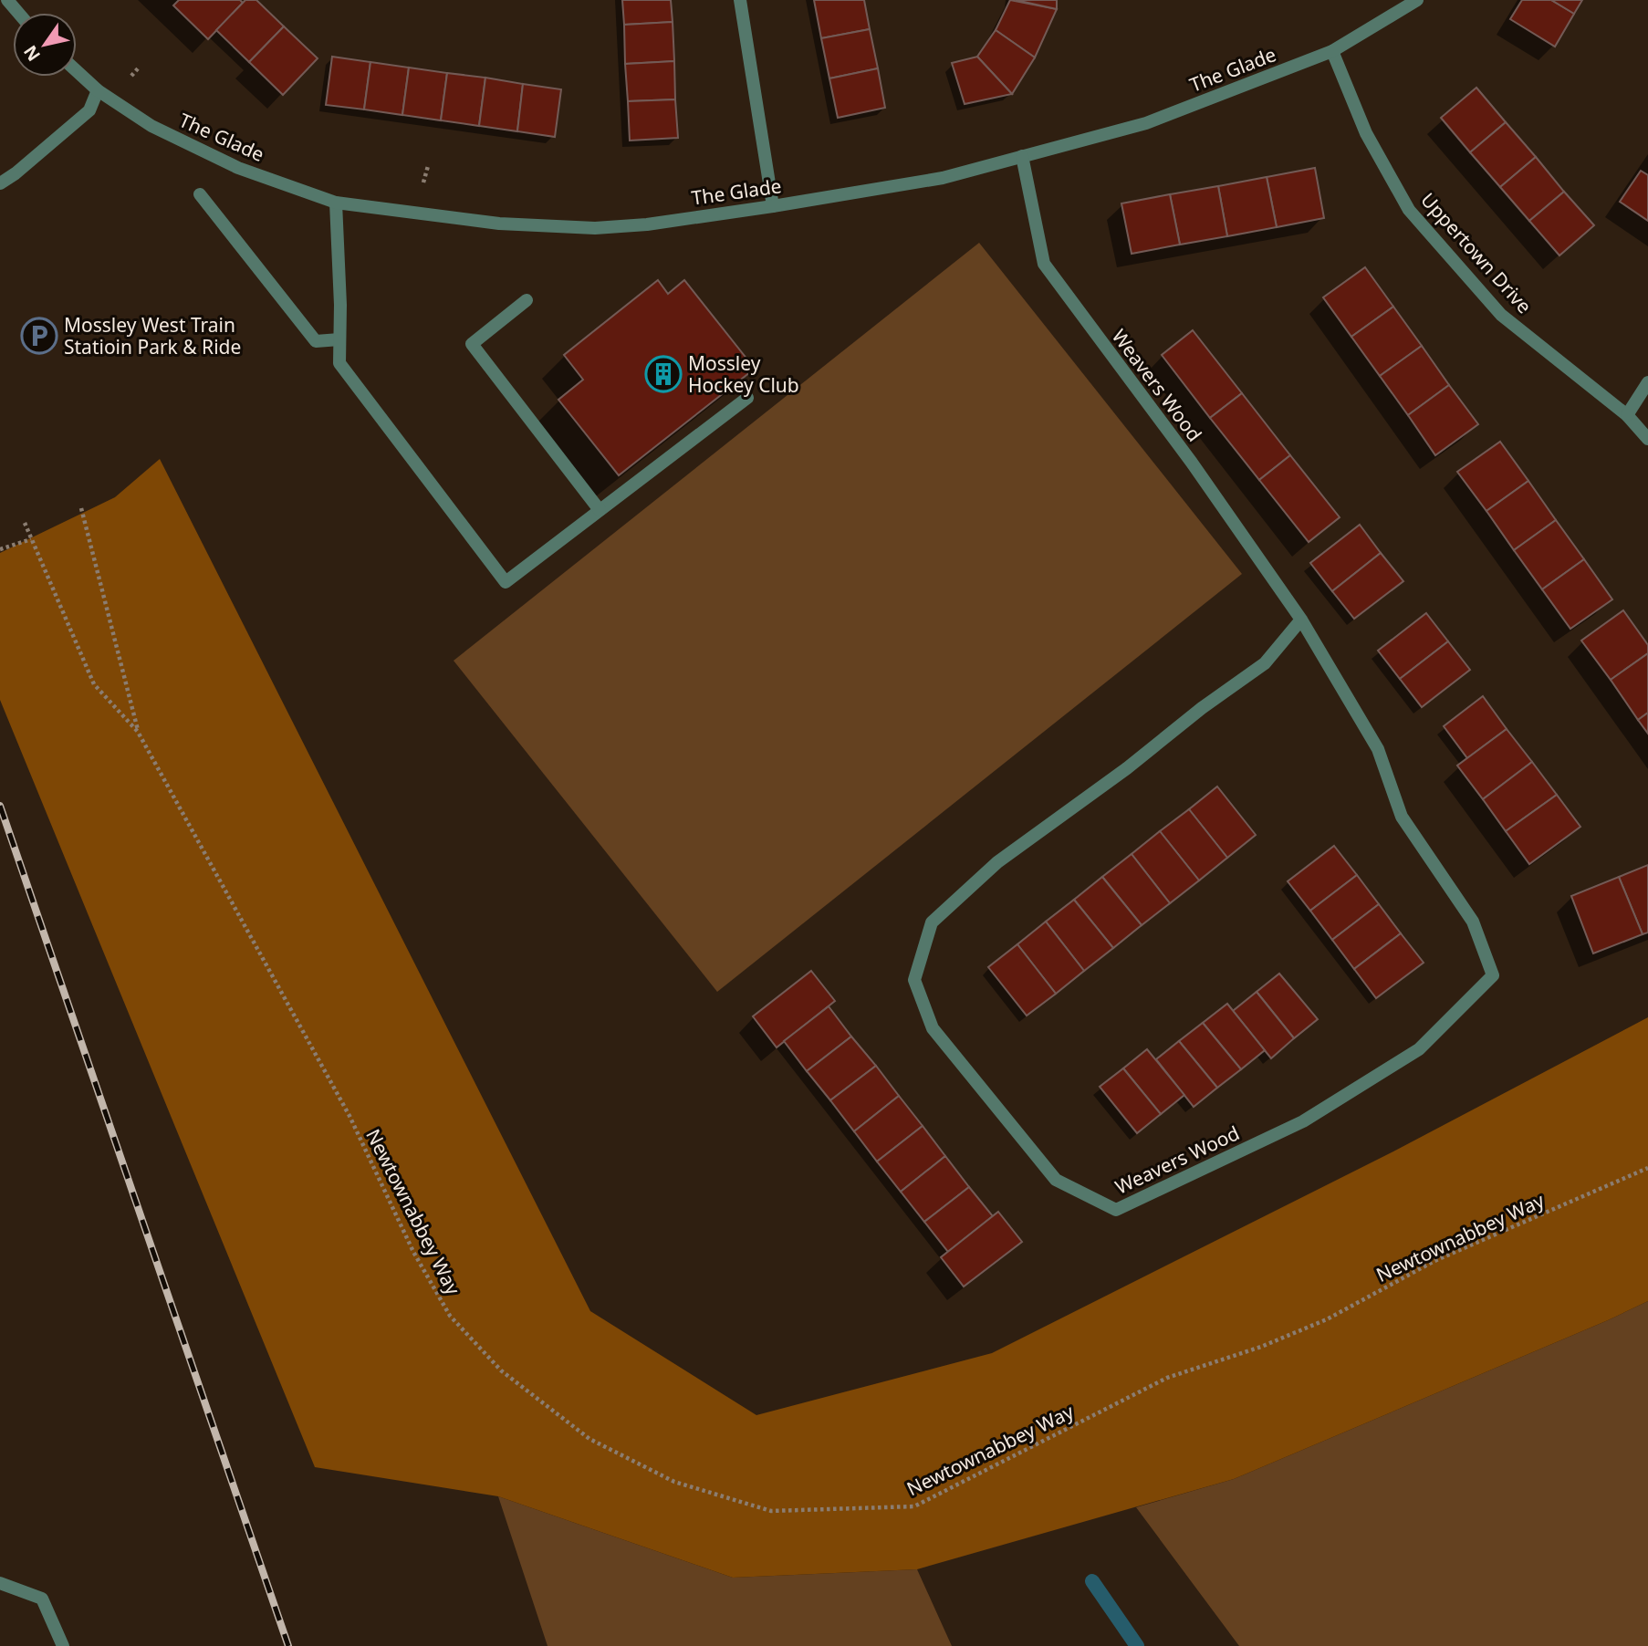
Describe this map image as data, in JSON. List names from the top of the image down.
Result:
{
  "streets": {
    "street": ["The Glade", "Uppertown Drive", "Weavers Wood"],
    "path": ["Newtownabbey Way"]
  },
  "crossings": [
    ["The Glade", "Uppertown Drive"],
    ["The Glade", "Weavers Wood"]
  ],
  "places": {
    "parking": ["Mossley West Train Statioin Park & Ride"],
    "building": ["Mossley Hockey Club"]
  },
  "north": "bottom left"
}
